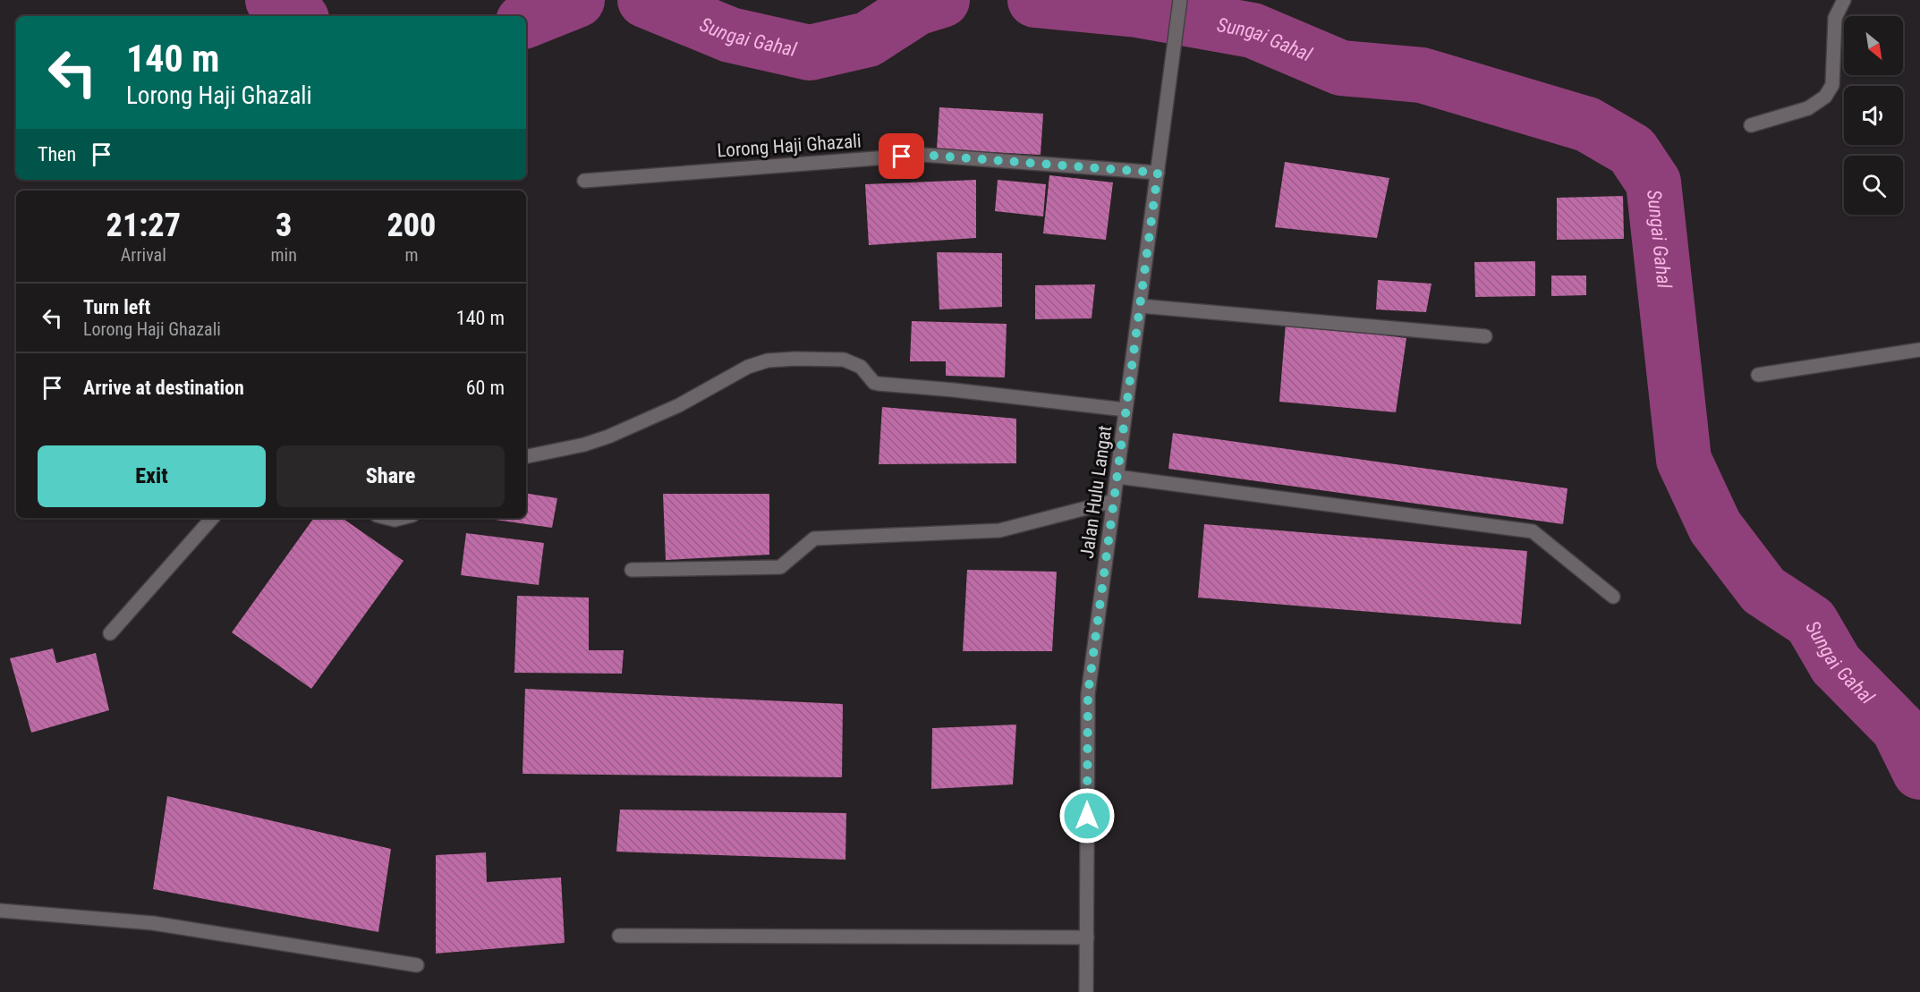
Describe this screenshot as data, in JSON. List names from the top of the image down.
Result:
{
  "streets": {
    "street": ["Lorong Haji Ghazali", "Jalan Hulu Langat"]
  },
  "crossings": [
    ["Lorong Haji Ghazali", "Jalan Hulu Langat"]
  ],
  "water": ["Sungai Gahal"],
  "north": "bottom right",
  "page": {
    "turn": ["140 m", "Lorong Haji Ghazali"],
    "then": "Then",
    "eta": [
      "21:27",
      "Arrival",
      "3",
      "min",
      "200",
      "m"
    ],
    "list": [
      {
        "name": "Turn left",
        "note": "Lorong Haji Ghazali",
        "value": "140 m"
      },
      {
        "name": "Arrive at destination",
        "value": "60 m"
      }
    ],
    "buttons": ["Exit", "Share"]
  }
}
